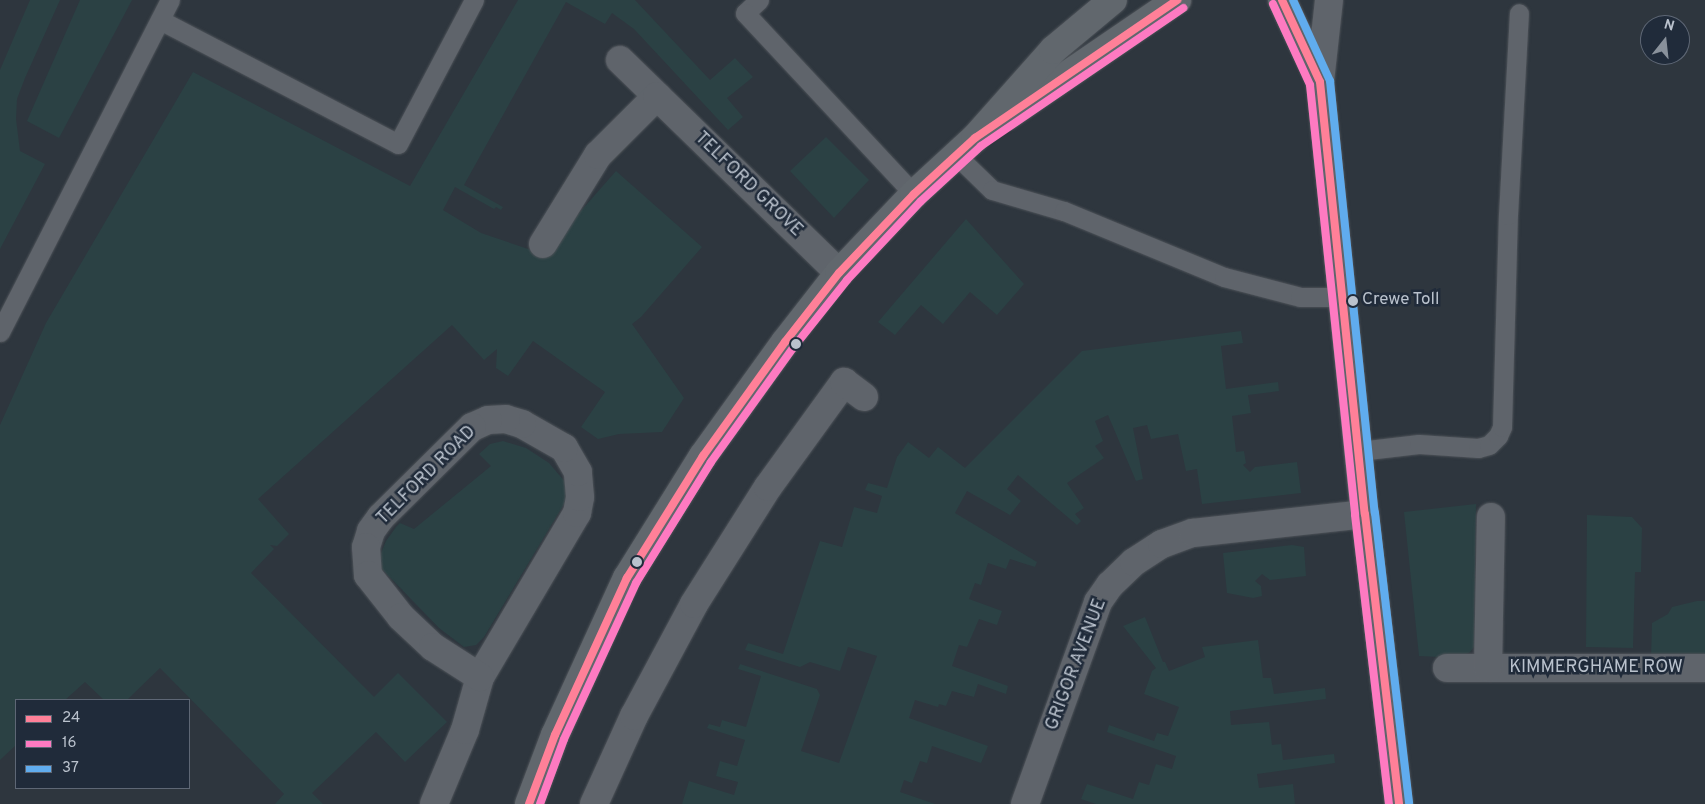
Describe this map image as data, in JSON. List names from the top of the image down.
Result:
{
  "streets": {
    "street": [
      "TELFORD GROVE",
      "TELFORD ROAD",
      "GRIGOR AVENUE",
      "KIMMERGHAME ROW"
    ]
  },
  "places": ["Crewe Toll"],
  "lines": ["transit line 24", "transit line 37", "transit line 16"],
  "legend": ["24", "16", "37"],
  "north": "top"
}
